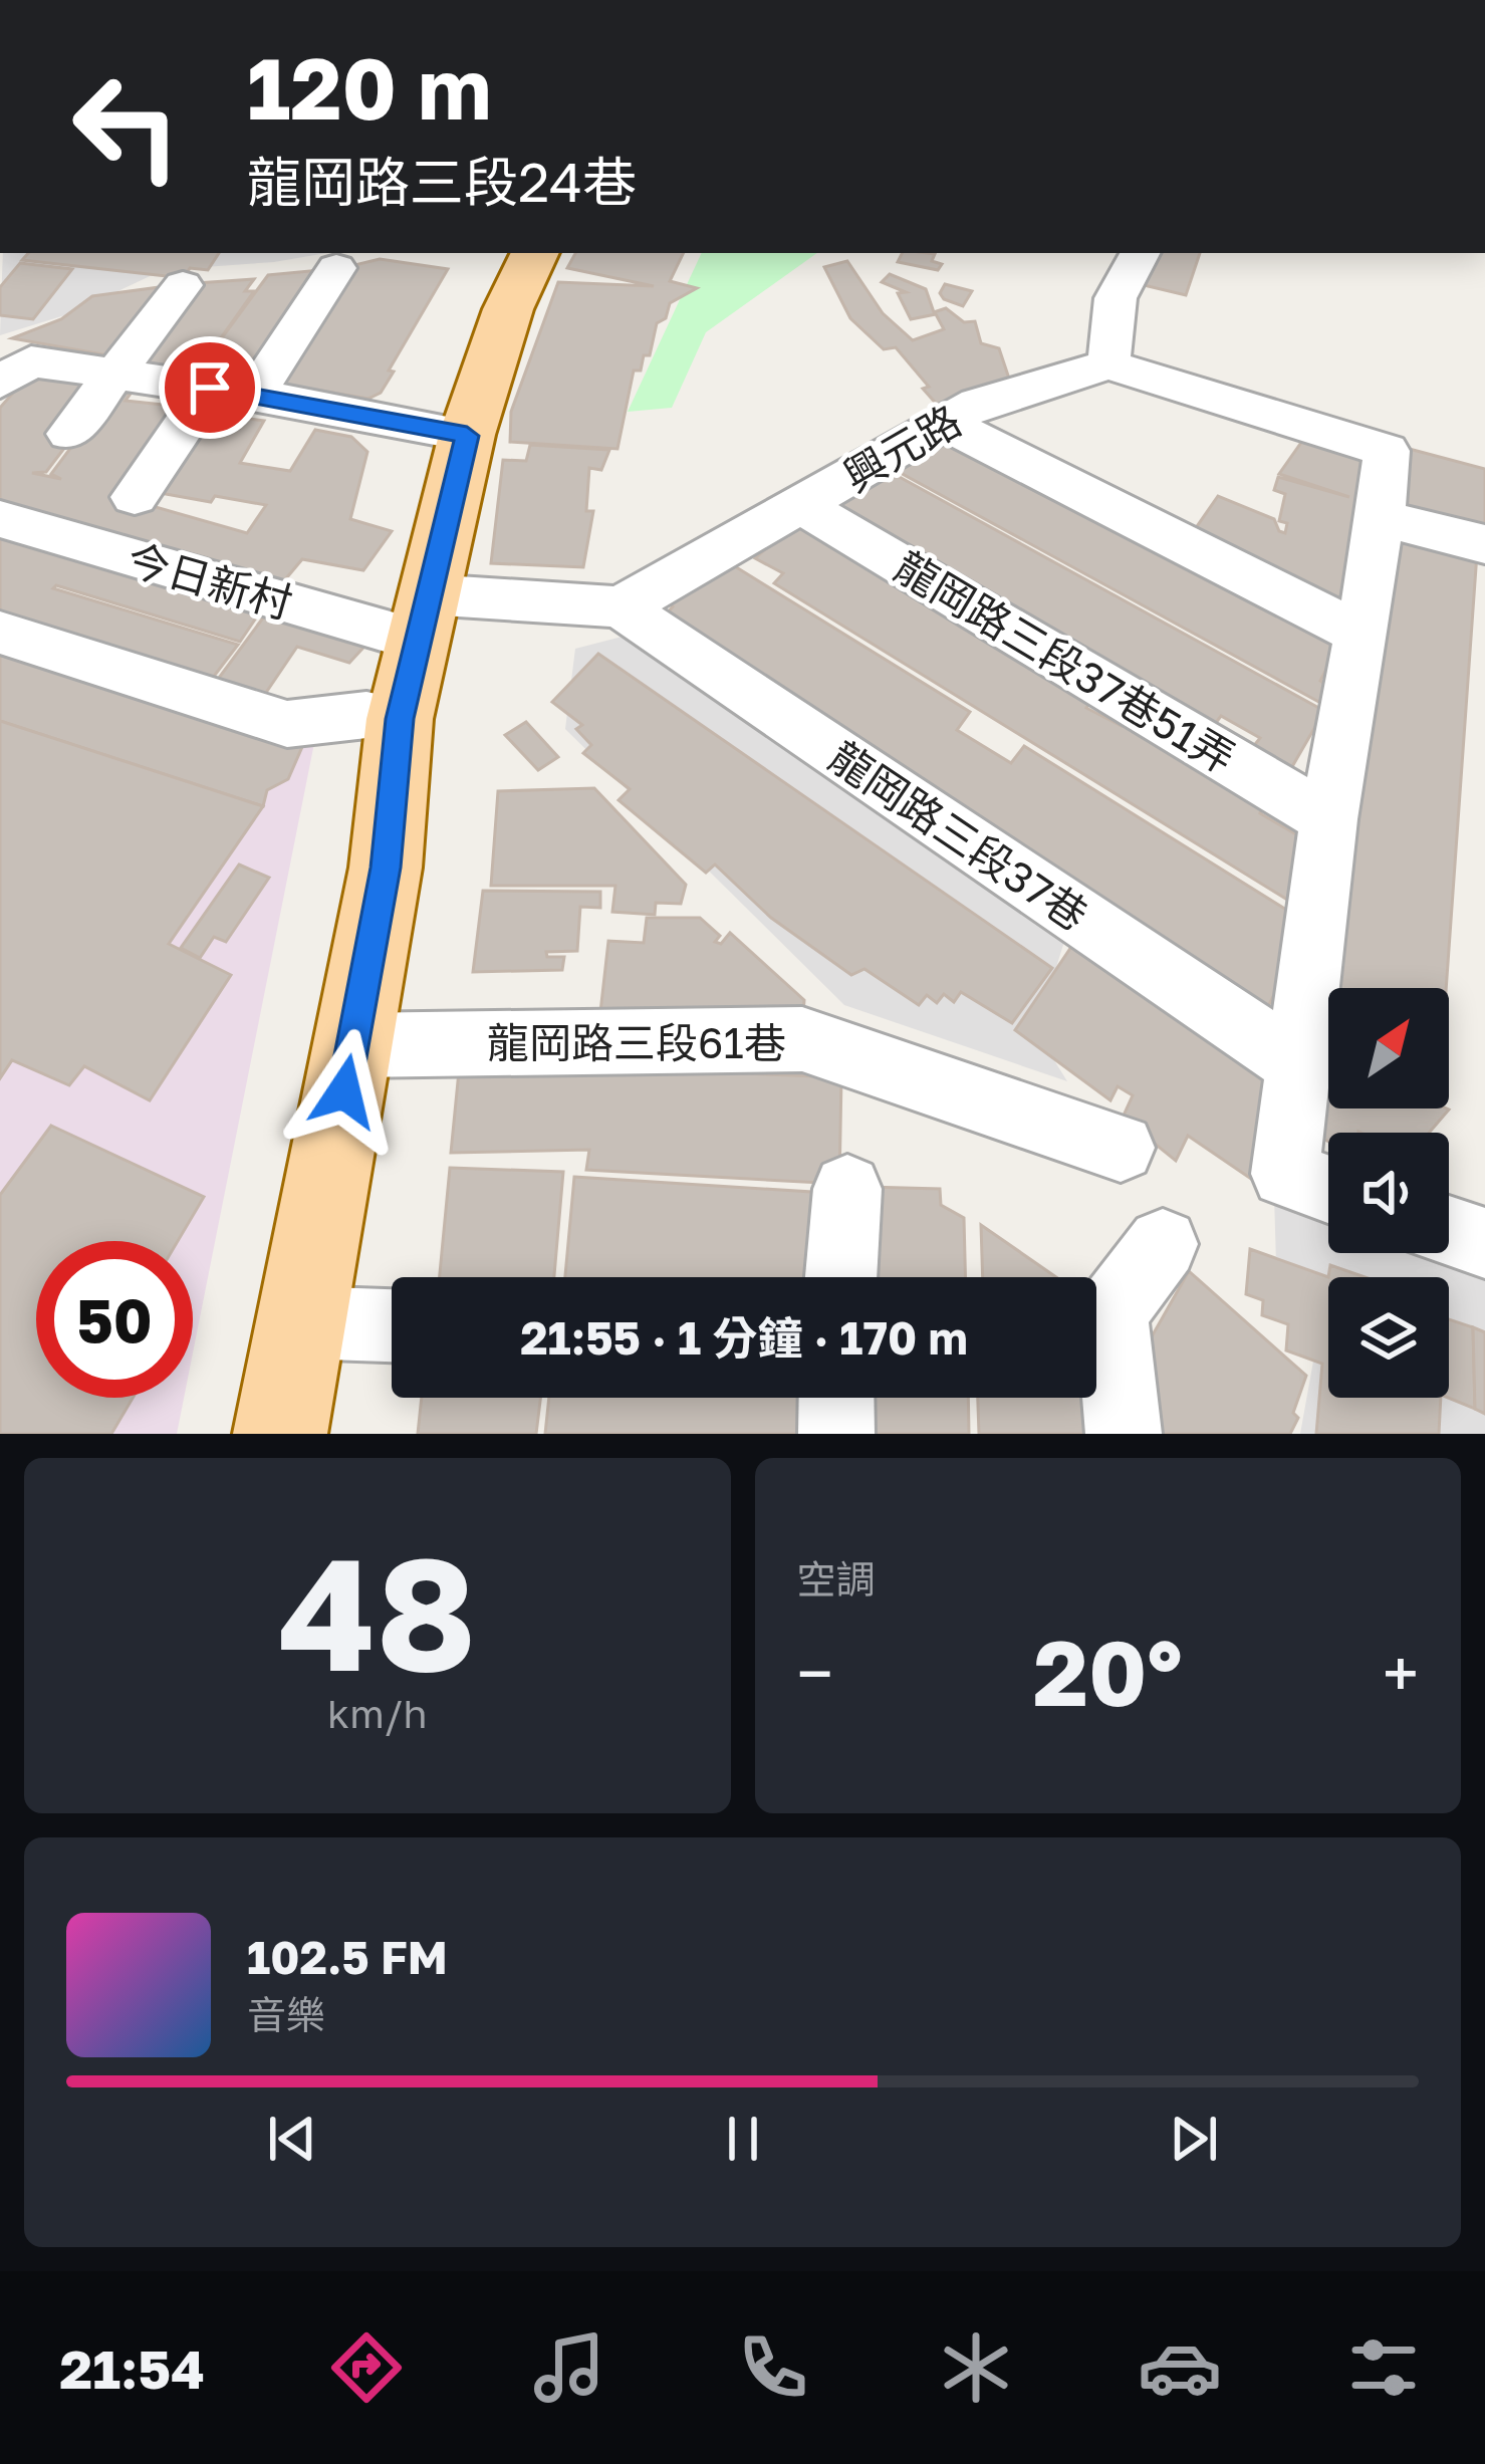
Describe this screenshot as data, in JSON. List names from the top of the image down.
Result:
{
  "streets": {
    "lane": [
      "興元路",
      "今日新村",
      "龍岡路三段37巷51弄",
      "龍岡路三段37巷",
      "龍岡路三段61巷"
    ]
  },
  "crossings": [
    ["興元路", "龍岡路三段37巷51弄"],
    ["興元路", "龍岡路三段37巷"]
  ],
  "north": "top right",
  "page": {
    "turn": ["120 m", "龍岡路三段24巷"],
    "limit": "50",
    "trip": "21:55 · 1 分鐘 · 170 m",
    "tile": [
      ["48", "km/h"],
      "空調"
    ],
    "heat": ["−", "20°", "+"],
    "song": ["102.5 FM", "音樂"],
    "tabs": "21:54"
  }
}
